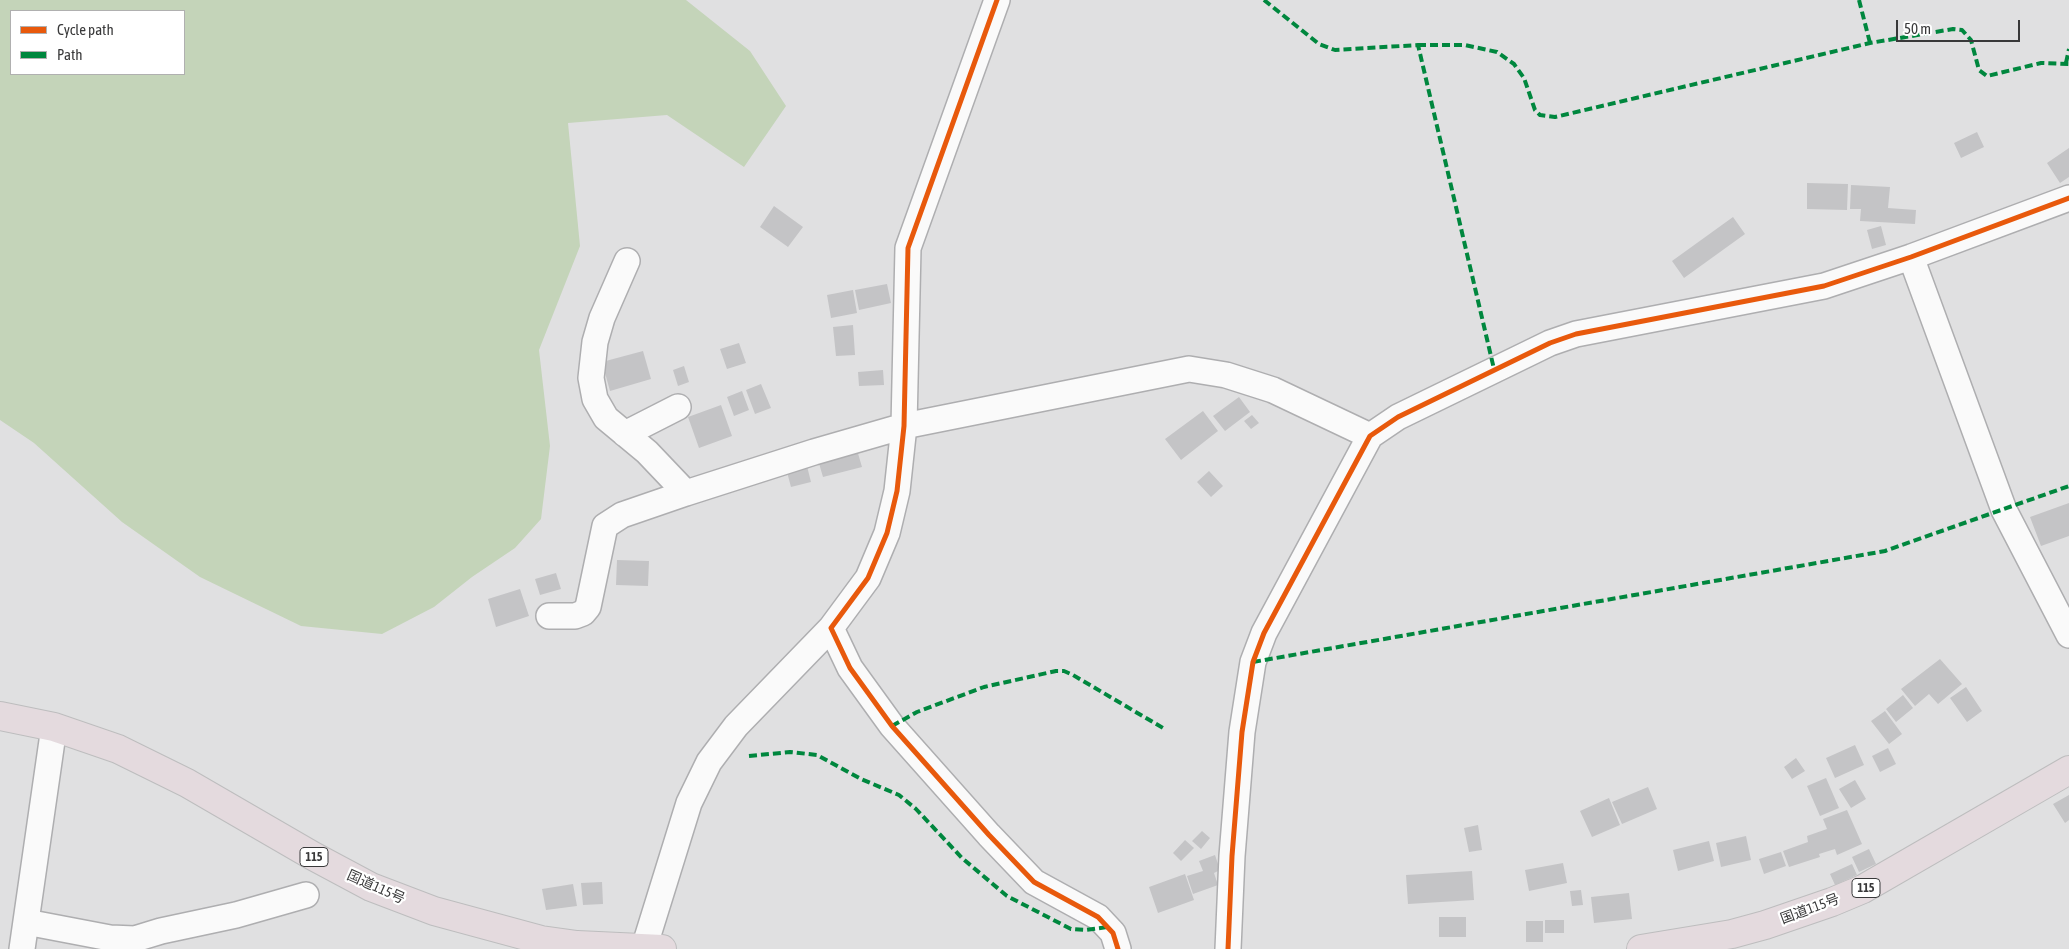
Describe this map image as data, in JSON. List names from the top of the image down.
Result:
{
  "streets": {
    "highway": ["115", "国道115号"]
  },
  "legend": ["Cycle path", "Path"],
  "scale_bar": "50 m"
}
